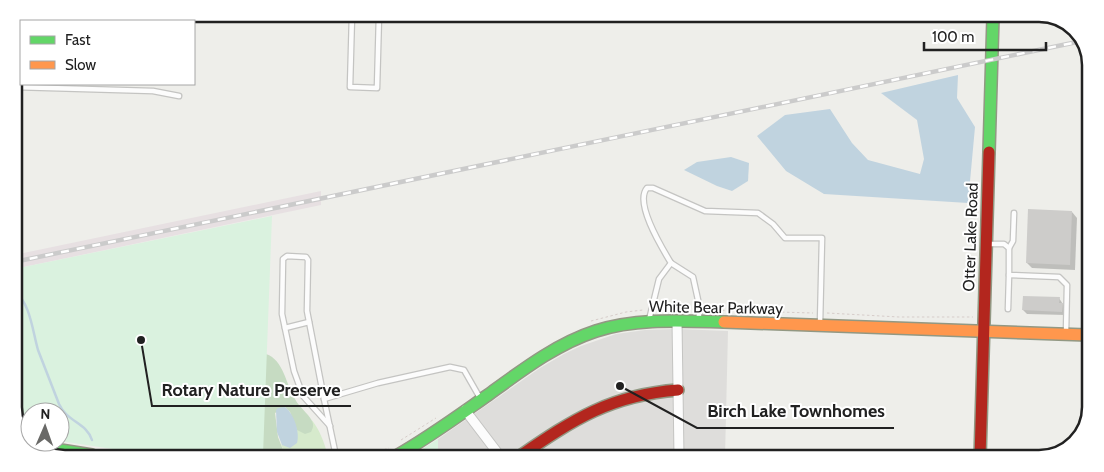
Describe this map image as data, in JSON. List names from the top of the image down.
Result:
{
  "streets": {
    "street": ["Otter Lake Road", "White Bear Parkway"]
  },
  "crossings": [
    ["Otter Lake Road", "White Bear Parkway"]
  ],
  "places": ["Rotary Nature Preserve", "Birch Lake Townhomes"],
  "legend": ["Fast", "Slow"],
  "scale_bar": "100 m",
  "north": "top"
}
